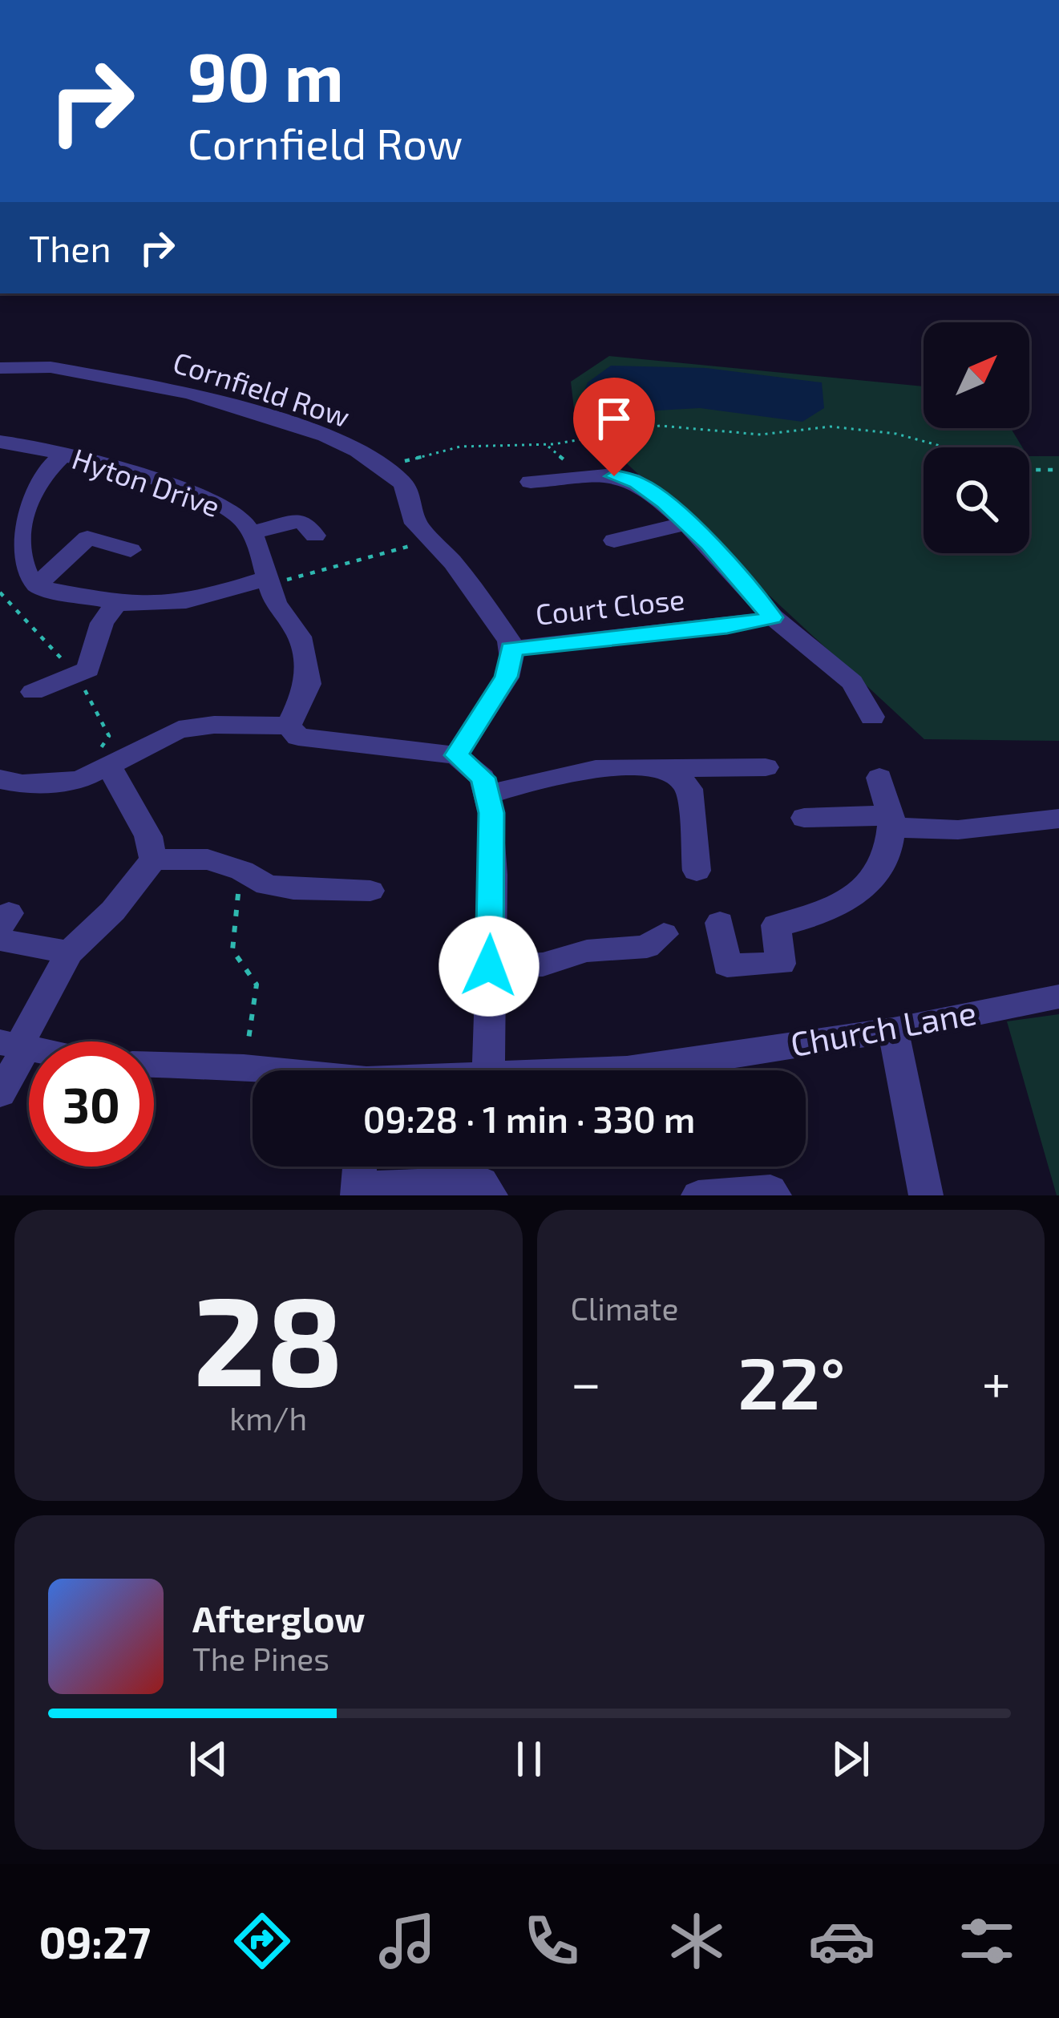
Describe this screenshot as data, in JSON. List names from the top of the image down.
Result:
{
  "streets": {
    "street": [
      "Cornfield Row",
      "Hyton Drive",
      "Court Close",
      "Church Lane"
    ]
  },
  "crossings": [
    ["Cornfield Row", "Court Close"]
  ],
  "north": "top right",
  "page": {
    "turn": ["90 m", "Cornfield Row"],
    "then": "Then",
    "limit": "30",
    "trip": "09:28 · 1 min · 330 m",
    "tile": [
      ["28", "km/h"],
      "Climate"
    ],
    "heat": ["−", "22°", "+"],
    "song": ["Afterglow", "The Pines"],
    "tabs": "09:27"
  }
}
